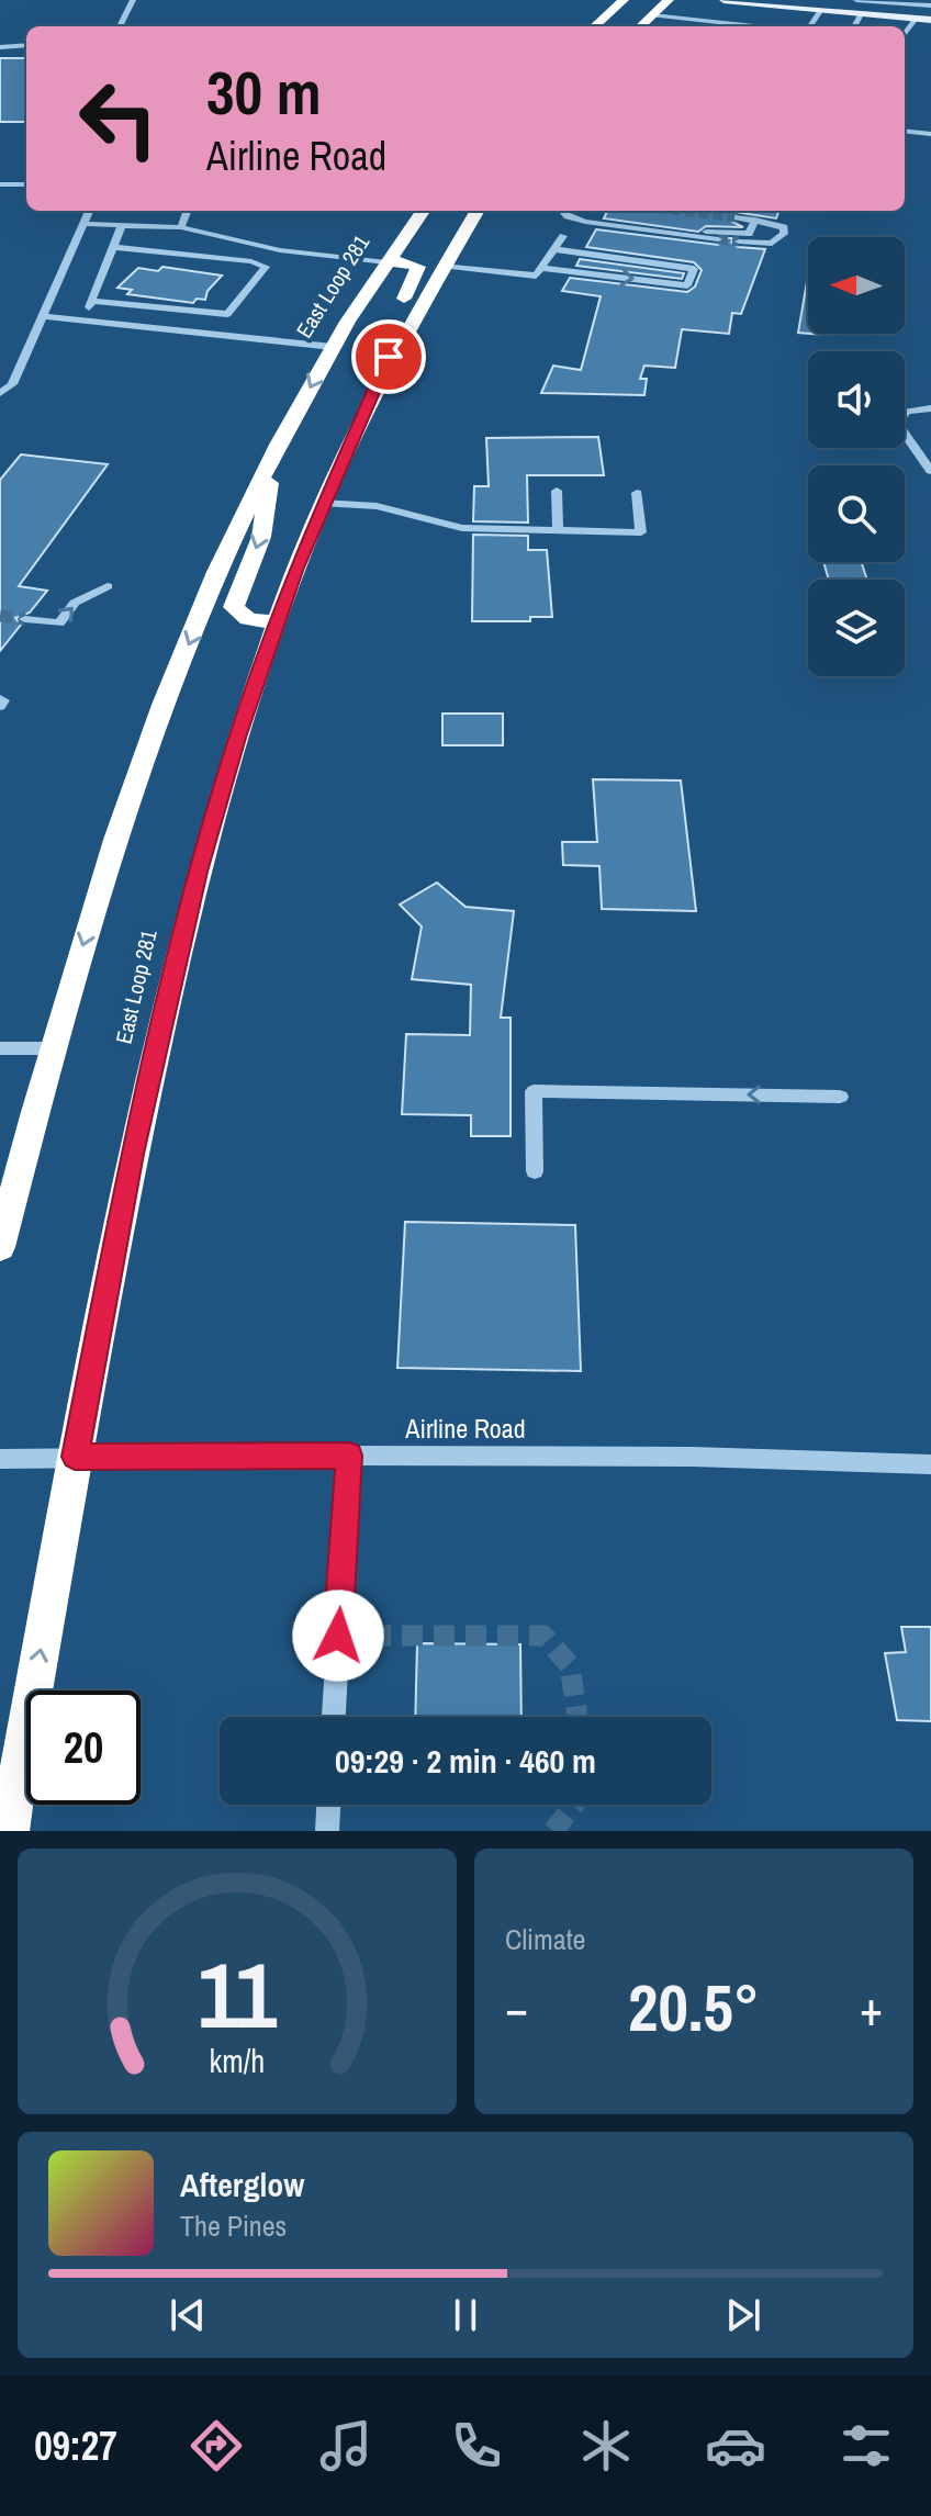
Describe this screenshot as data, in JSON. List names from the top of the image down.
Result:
{
  "streets": {
    "highway": ["East Loop 281"],
    "street": ["Airline Road"]
  },
  "crossings": [
    ["East Loop 281", "Airline Road"]
  ],
  "north": "left",
  "page": {
    "turn": ["30 m", "Airline Road"],
    "limit": "20",
    "trip": "09:29 · 2 min · 460 m",
    "tile": "Climate",
    "heat": ["−", "20.5°", "+"],
    "song": ["Afterglow", "The Pines"],
    "tabs": "09:27",
    "gauge": ["11", "km/h"]
  }
}
